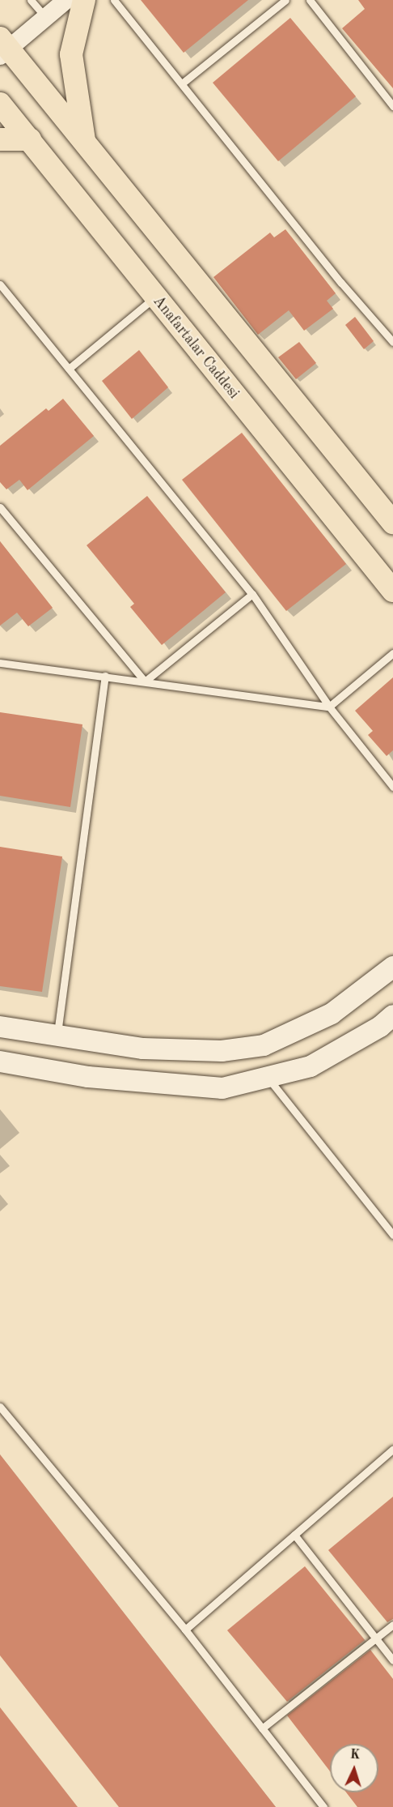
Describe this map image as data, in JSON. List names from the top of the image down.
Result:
{
  "streets": {
    "main road": ["Anafartalar Caddesi"]
  },
  "north": "top"
}
